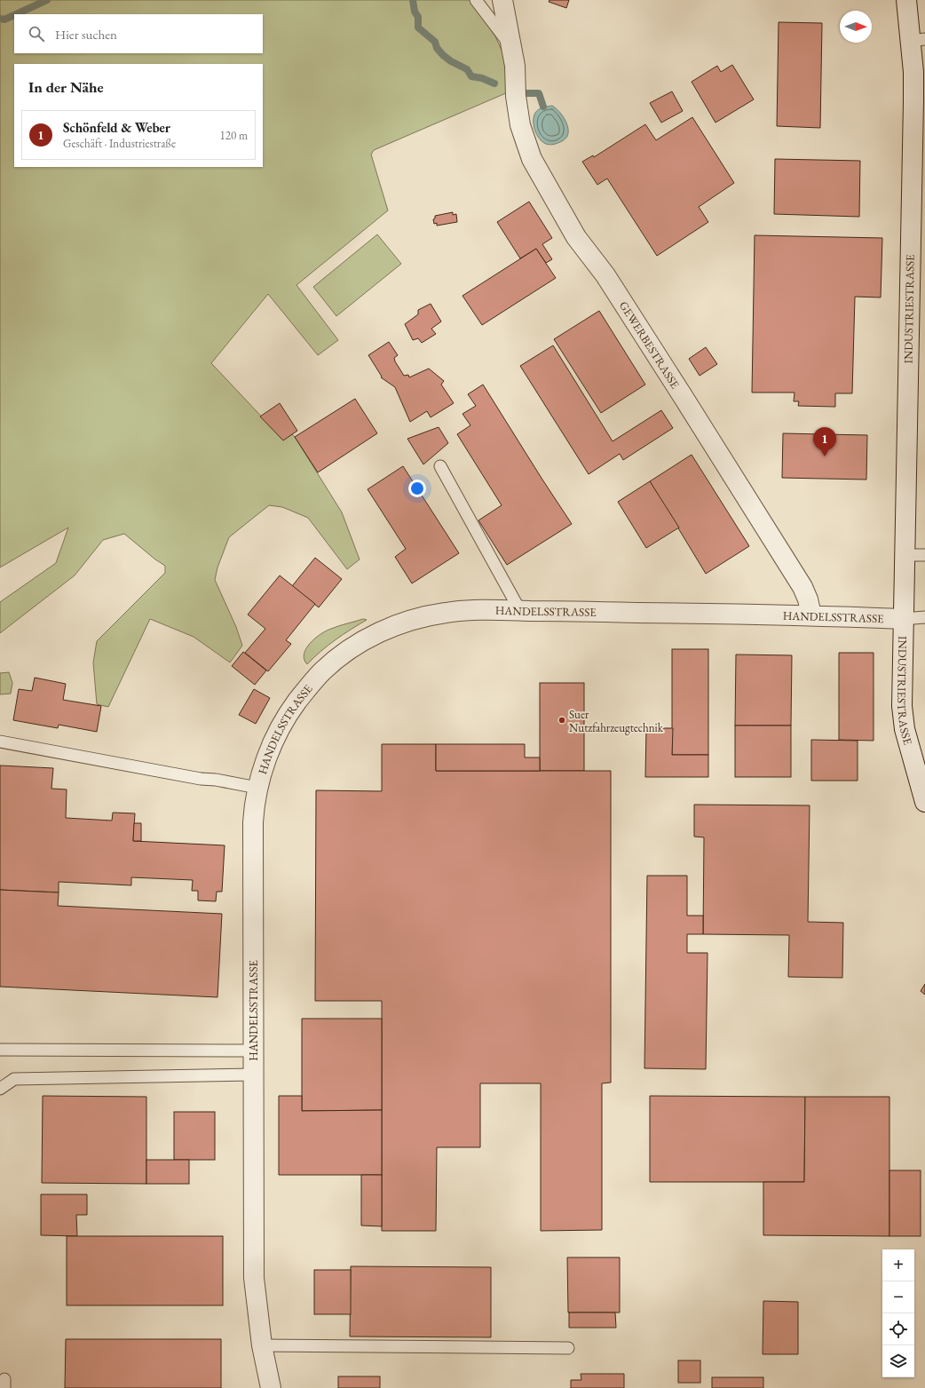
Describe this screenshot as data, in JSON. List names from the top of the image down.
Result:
{
  "streets": {
    "street": ["INDUSTRIESTRASSE", "GEWERBESTRASSE", "HANDELSSTRASSE"]
  },
  "crossings": [
    ["INDUSTRIESTRASSE", "HANDELSSTRASSE"],
    ["GEWERBESTRASSE", "HANDELSSTRASSE"]
  ],
  "places": ["Suer Nutzfahrzeugtechnik"],
  "north": "right",
  "page": {
    "search": "Hier suchen",
    "heading": "In der Nähe",
    "list": [
      {
        "mark": "1",
        "name": "Schönfeld & Weber",
        "note": "Geschäft · Industriestraße",
        "value": "120 m"
      }
    ],
    "pins": "1",
    "map_buttons": ["+", "−"]
  }
}
